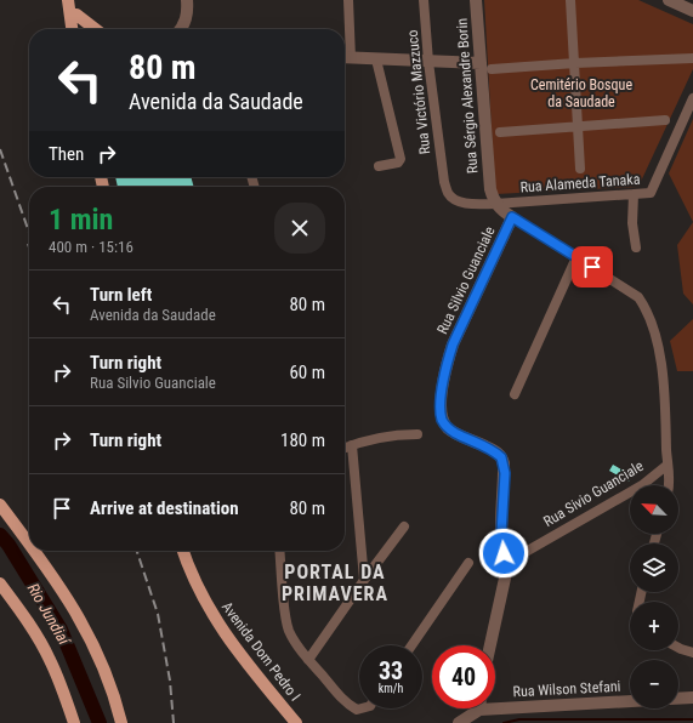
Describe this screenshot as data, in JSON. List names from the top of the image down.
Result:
{
  "streets": {
    "main road": ["Avenida Dom Pedro I"],
    "street": [
      "Rua Victório Mazzuco",
      "Rua Sérgio Alexandre Borin",
      "Rua Alameda Tanaka",
      "Rua Silvio Guanciale",
      "Rua Sivio Guanciale",
      "Rua Wilson Stefani"
    ]
  },
  "crossings": [
    ["Rua Victório Mazzuco", "Rua Alameda Tanaka"],
    ["Rua Sérgio Alexandre Borin", "Rua Alameda Tanaka"],
    ["Rua Sérgio Alexandre Borin", "Rua Silvio Guanciale"],
    ["Rua Alameda Tanaka", "Rua Silvio Guanciale"],
    ["Rua Silvio Guanciale", "Rua Sivio Guanciale"]
  ],
  "districts": ["PORTAL DA PRIMAVERA"],
  "water": ["Rio Jundiaí"],
  "parks": ["Cemitério Bosque da Saudade"],
  "north": "top left",
  "page": {
    "turn": ["80 m", "Avenida da Saudade"],
    "then": "Then",
    "heading": ["1 min", "400 m · 15:16"],
    "list": [
      {
        "name": "Turn left",
        "note": "Avenida da Saudade",
        "value": "80 m"
      },
      {
        "name": "Turn right",
        "note": "Rua Silvio Guanciale",
        "value": "60 m"
      },
      {
        "name": "Turn right",
        "value": "180 m"
      },
      {
        "name": "Arrive at destination",
        "value": "80 m"
      }
    ],
    "map_buttons": ["+", "−"],
    "speed": "33 km/h",
    "limit": "40"
  }
}
